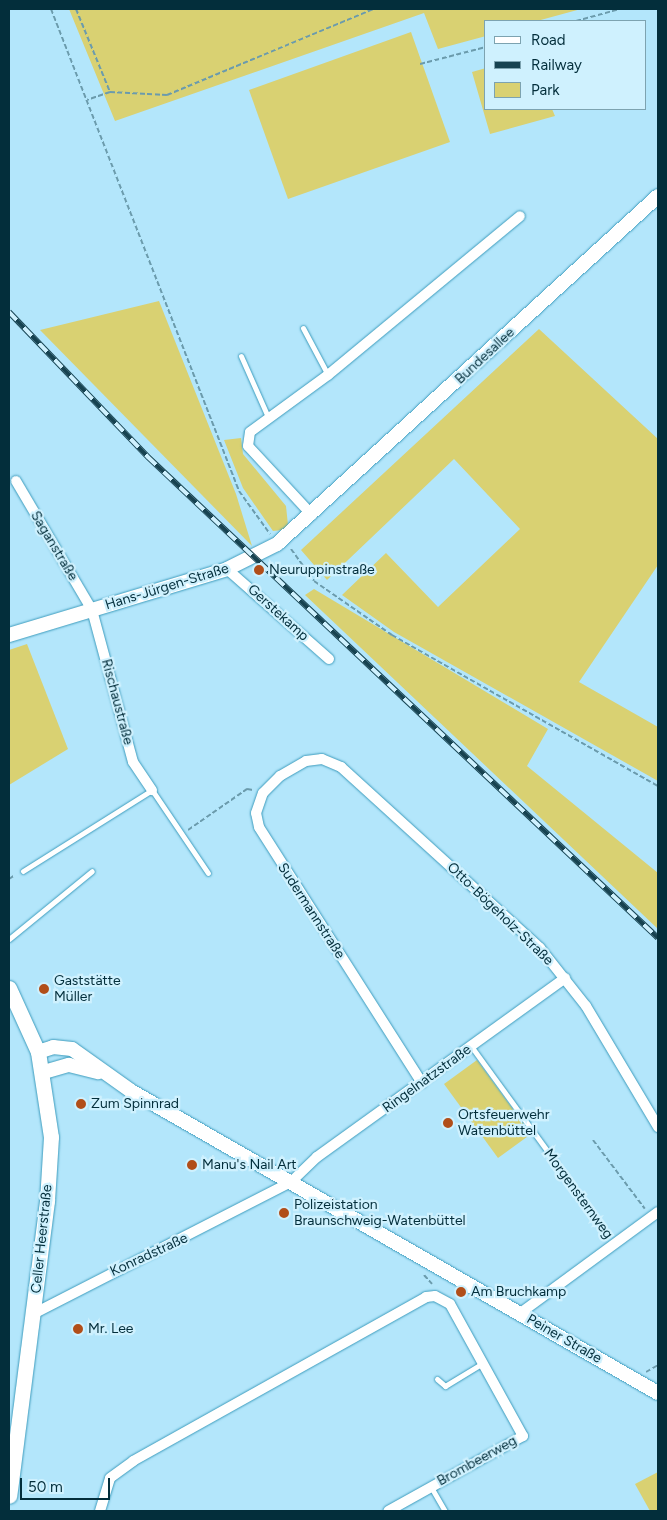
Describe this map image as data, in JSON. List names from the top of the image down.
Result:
{
  "streets": {
    "main road": [
      "Bundesallee",
      "Hans-Jürgen-Straße",
      "Celler Heerstraße",
      "Peiner Straße"
    ],
    "street": [
      "Saganstraße",
      "Gerstekamp",
      "Rischaustraße",
      "Sudermannstraße",
      "Otto-Bögeholz-Straße",
      "Ringelnatzstraße",
      "Konradstraße",
      "Brombeerweg"
    ],
    "lane": ["Morgensternweg"]
  },
  "crossings": [
    ["Bundesallee", "Hans-Jürgen-Straße"],
    ["Saganstraße", "Hans-Jürgen-Straße"],
    ["Saganstraße", "Rischaustraße"],
    ["Hans-Jürgen-Straße", "Gerstekamp"],
    ["Hans-Jürgen-Straße", "Rischaustraße"],
    ["Sudermannstraße", "Otto-Bögeholz-Straße"],
    ["Sudermannstraße", "Ringelnatzstraße"],
    ["Otto-Bögeholz-Straße", "Ringelnatzstraße"],
    ["Ringelnatzstraße", "Morgensternweg"],
    ["Ringelnatzstraße", "Konradstraße"],
    ["Ringelnatzstraße", "Peiner Straße"],
    ["Celler Heerstraße", "Konradstraße"],
    ["Celler Heerstraße", "Peiner Straße"],
    ["Konradstraße", "Peiner Straße"]
  ],
  "places": [
    "Neuruppinstraße",
    "Gaststätte Müller",
    "Zum Spinnrad",
    "Ortsfeuerwehr Watenbüttel",
    "Manu's Nail Art",
    "Polizeistation Braunschweig-Watenbüttel",
    "Am Bruchkamp",
    "Mr. Lee"
  ],
  "legend": ["Road", "Railway", "Park"],
  "scale_bar": "50 m"
}
